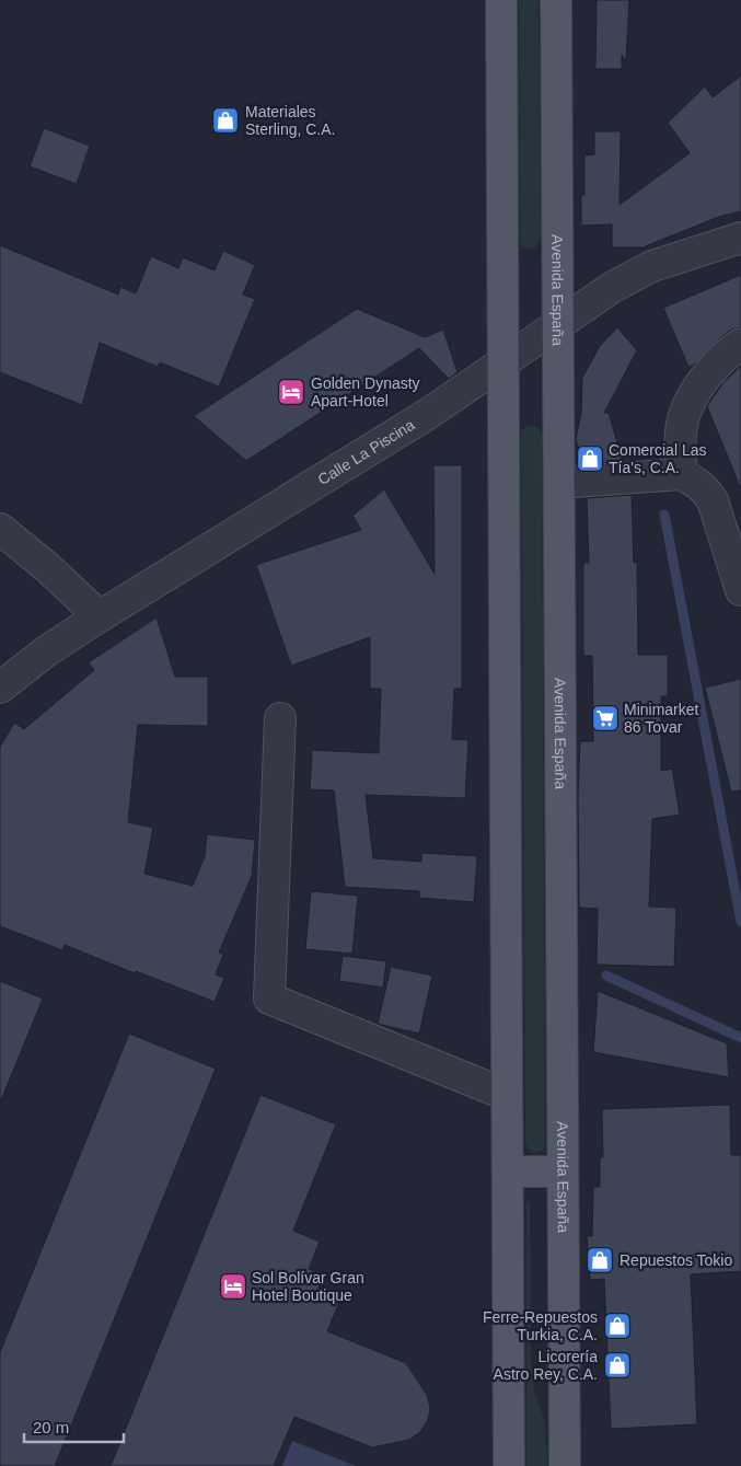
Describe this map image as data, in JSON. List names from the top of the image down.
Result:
{
  "streets": {
    "main road": ["Avenida España"],
    "street": ["Calle La Piscina"]
  },
  "crossings": [
    ["Avenida España", "Calle La Piscina"]
  ],
  "places": {
    "shop": [
      "Materiales Sterling, C.A.",
      "Comercial Las Tía's, C.A.",
      "Repuestos Tokio",
      "Ferre-Repuestos Turkia, C.A.",
      "Licorería Astro Rey, C.A."
    ],
    "hotel": ["Golden Dynasty Apart-Hotel", "Sol Bolívar Gran Hotel Boutique"],
    "supermarket": ["Minimarket 86 Tovar"]
  },
  "scale_bar": "20 m"
}
